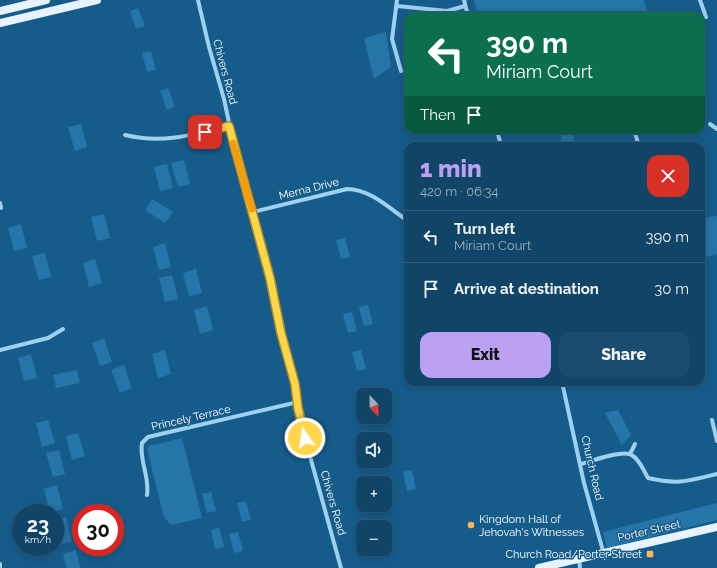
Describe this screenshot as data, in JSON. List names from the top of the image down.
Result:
{
  "streets": {
    "main road": ["Porter Street"],
    "street": [
      "Chivers Road",
      "Merna Drive",
      "Princely Terrace",
      "Church Road"
    ]
  },
  "crossings": [
    ["Chivers Road", "Merna Drive"],
    ["Chivers Road", "Princely Terrace"],
    ["Church Road", "Porter Street"]
  ],
  "places": {
    "other": ["Kingdom Hall of Jehovah's Witnesses"],
    "transit": ["Church Road/Porter Street"]
  },
  "north": "bottom",
  "page": {
    "turn": ["390 m", "Miriam Court"],
    "then": "Then",
    "heading": ["1 min", "420 m · 06:34"],
    "list": [
      {
        "name": "Turn left",
        "note": "Miriam Court",
        "value": "390 m"
      },
      {
        "name": "Arrive at destination",
        "value": "30 m"
      }
    ],
    "buttons": ["Exit", "Share"],
    "map_buttons": ["+", "−"],
    "speed": "23 km/h",
    "limit": "30"
  }
}
